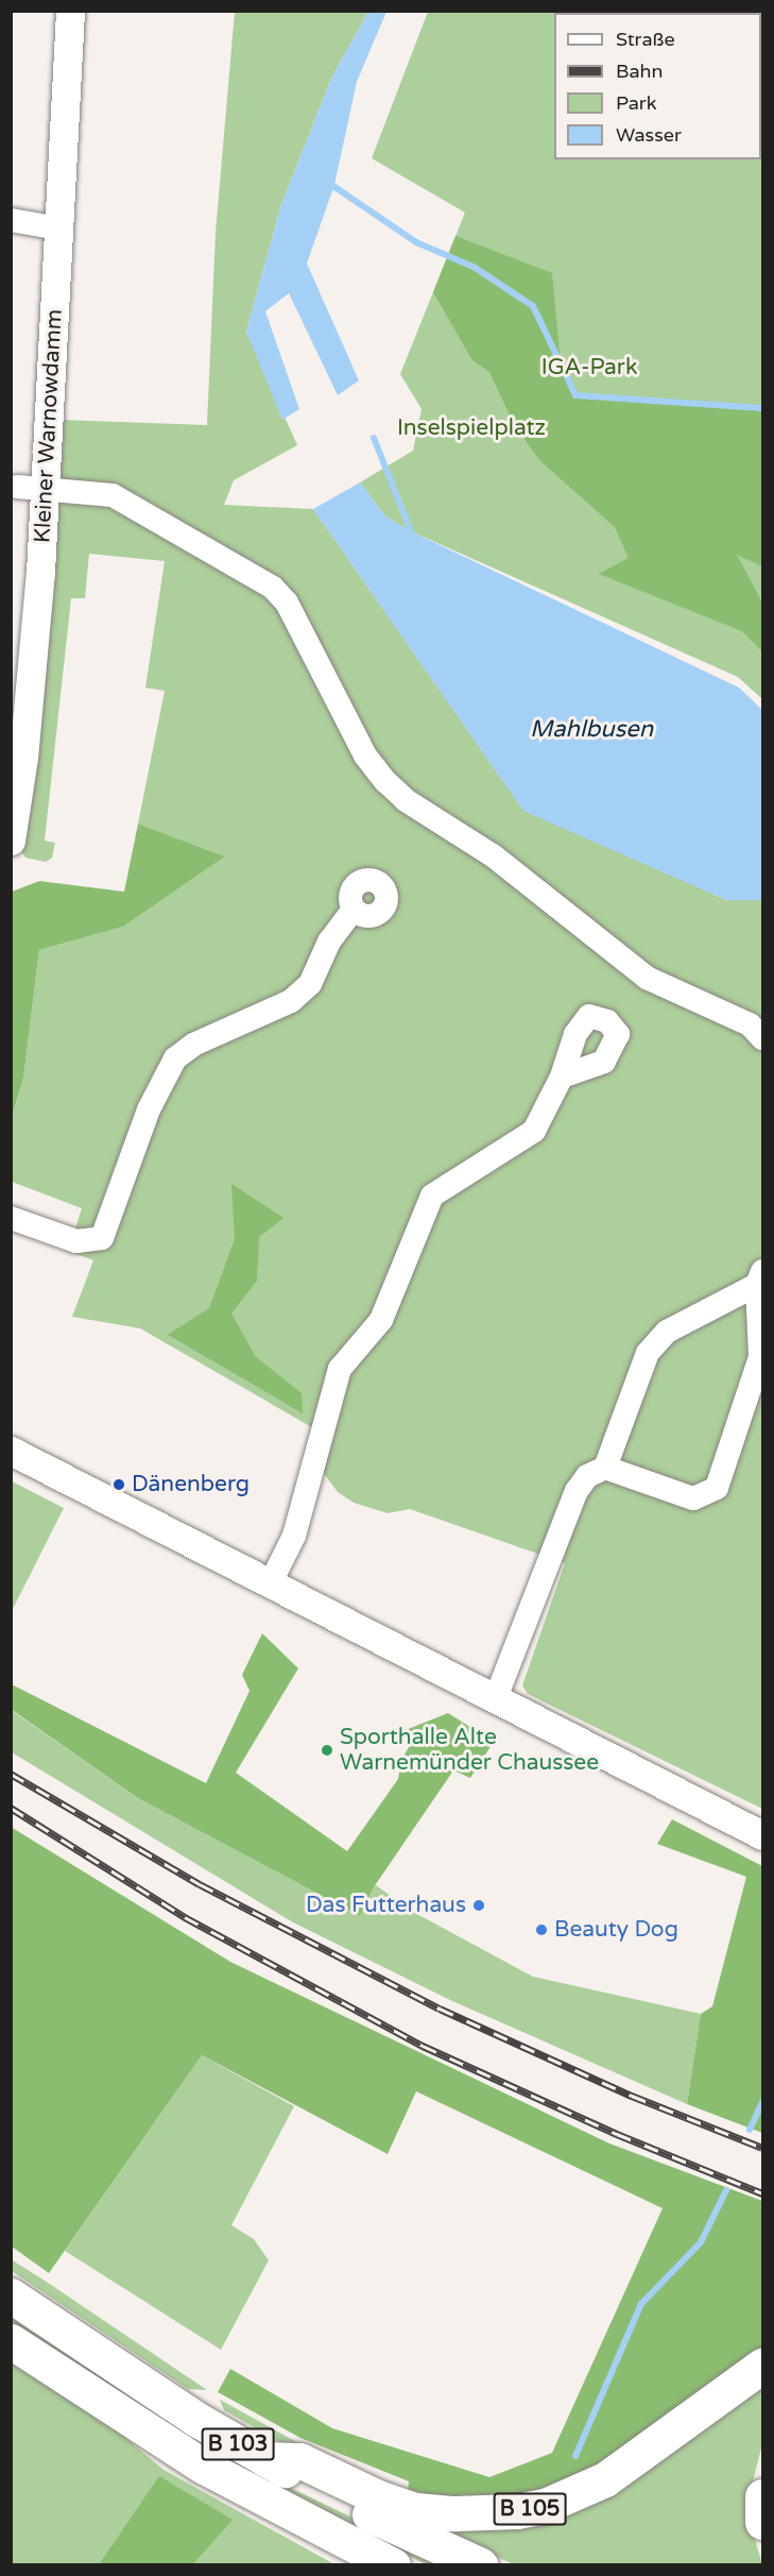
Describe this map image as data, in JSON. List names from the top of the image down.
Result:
{
  "streets": {
    "highway": ["B 103", "B 105"],
    "street": ["Kleiner Warnowdamm"]
  },
  "crossings": [
    ["B 103", "B 105"]
  ],
  "water": ["Mahlbusen"],
  "parks": ["IGA-Park", "Inselspielplatz"],
  "places": [
    "Dänenberg",
    "Sporthalle Alte Warnemünder Chaussee",
    "Das Futterhaus",
    "Beauty Dog"
  ],
  "legend": [
    "Straße",
    "Bahn",
    "Park",
    "Wasser"
  ]
}
